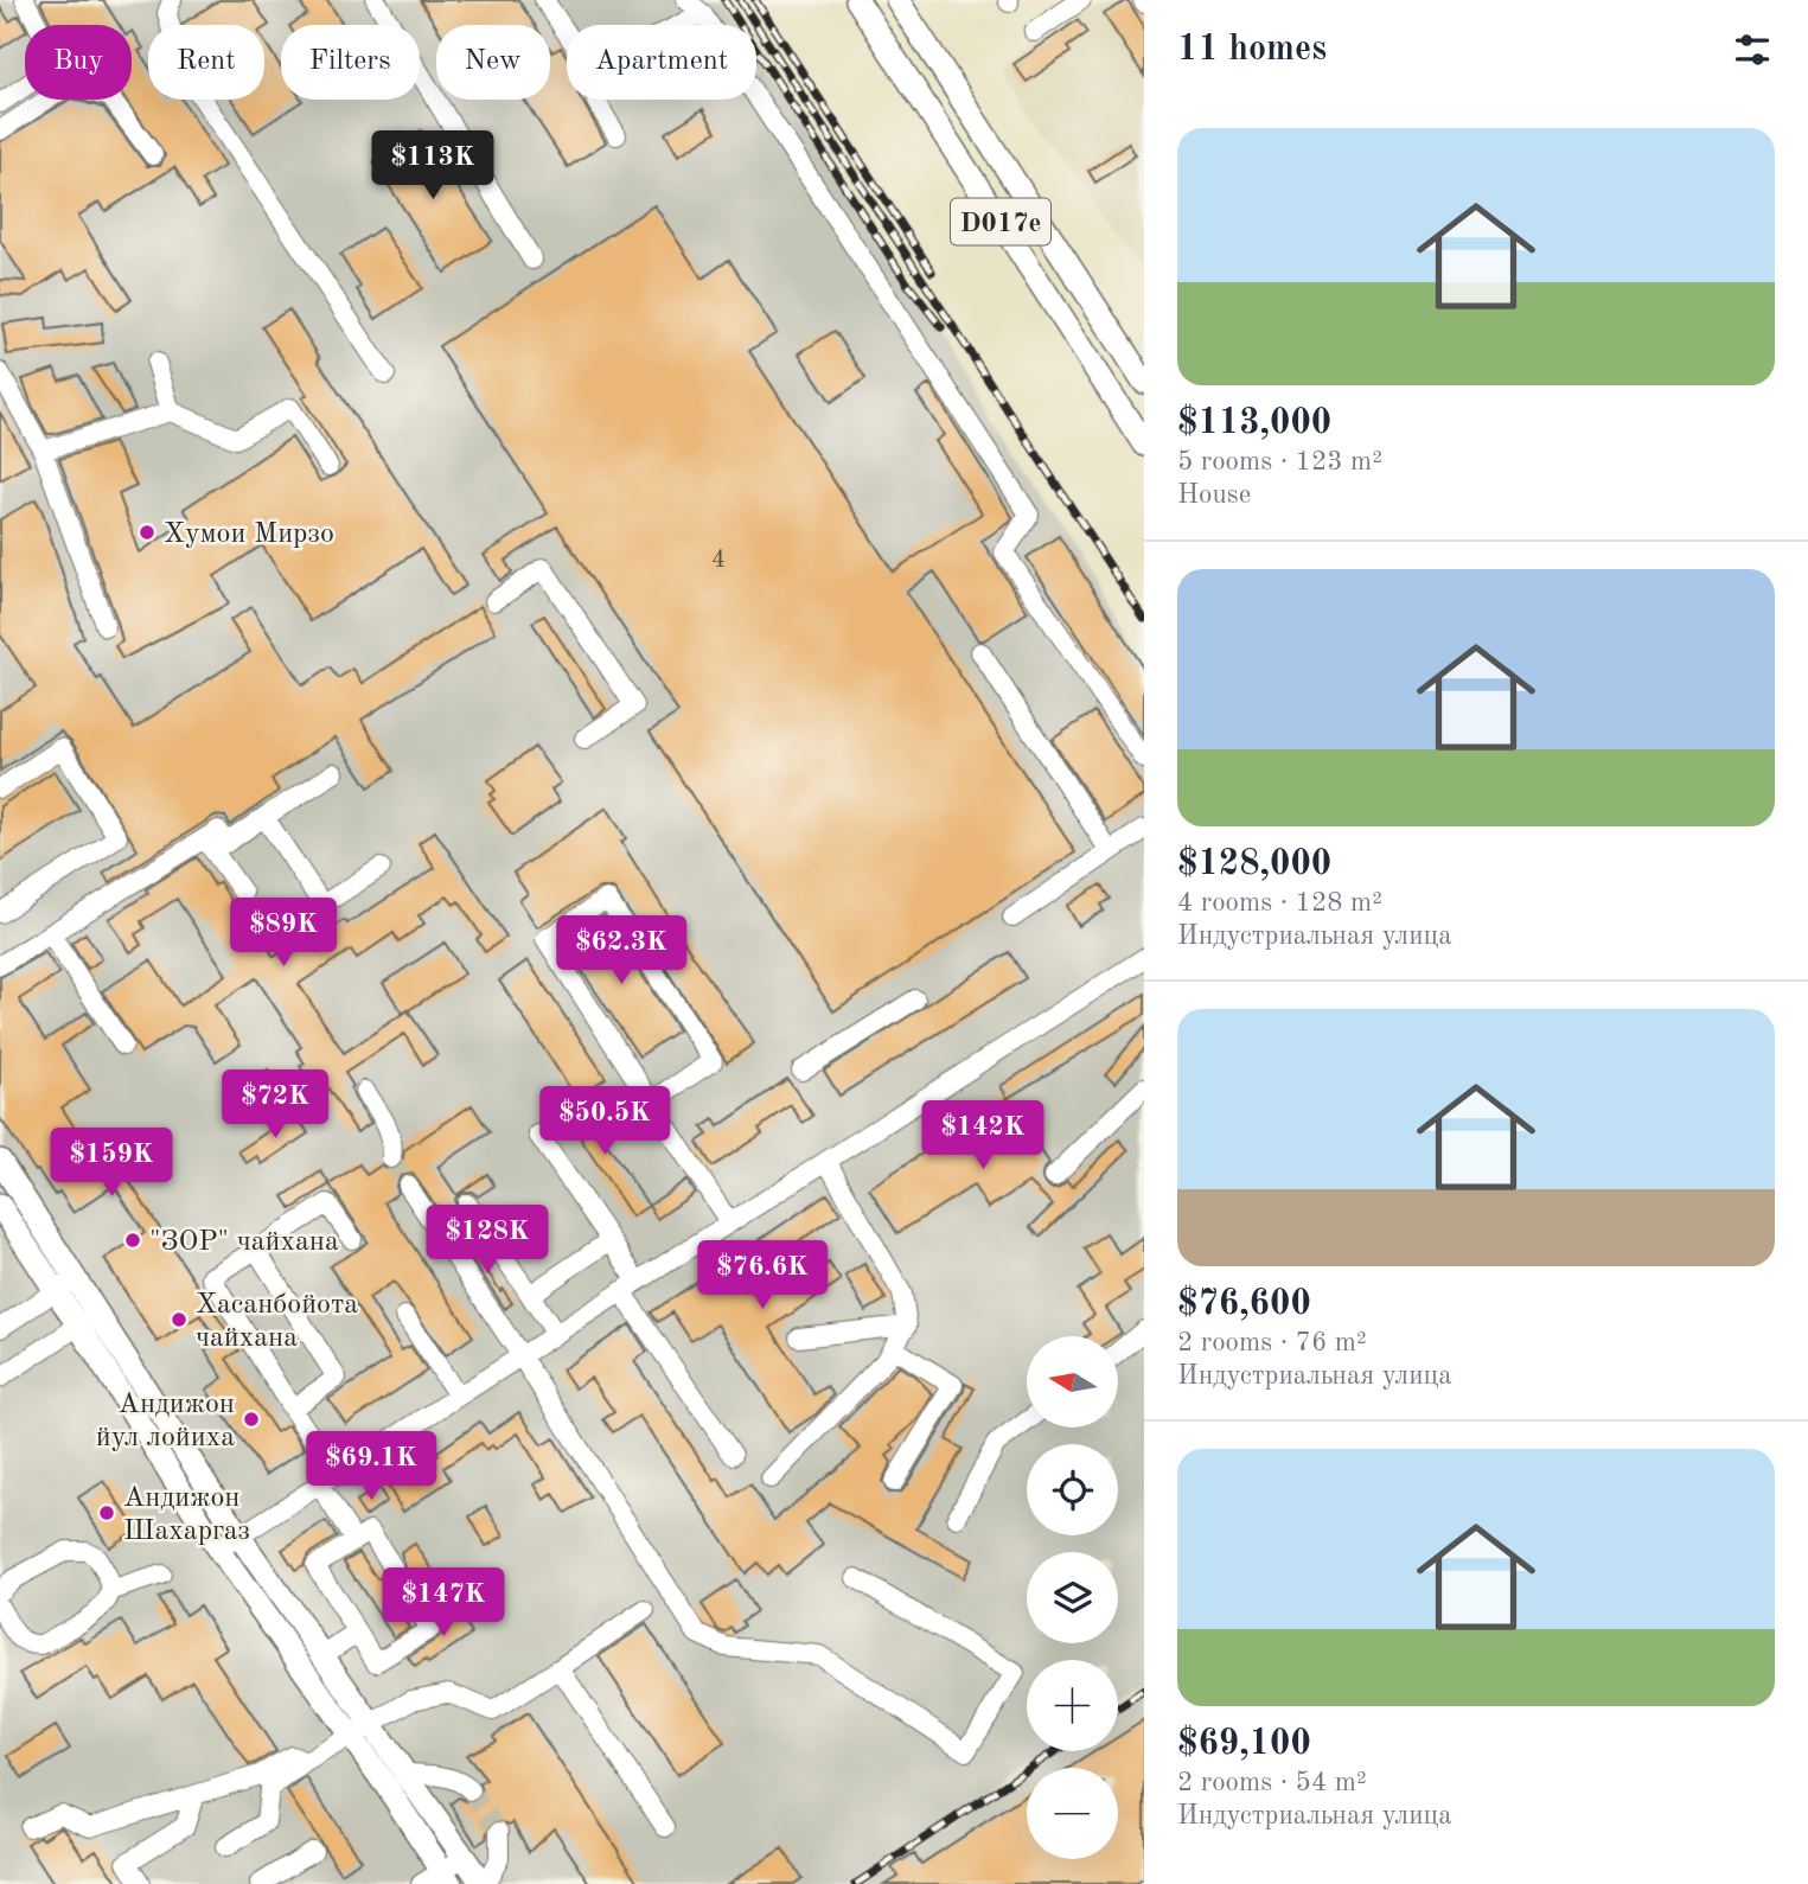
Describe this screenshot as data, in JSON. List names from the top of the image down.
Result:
{
  "streets": {
    "main road": ["D017e"]
  },
  "places": [
    "Хумои Мирзо",
    "\"ЗОР\" чайхана",
    "Хасанбойота чайхана",
    "Андижон йул лойиха",
    "Андижон Шахаргаз"
  ],
  "house_numbers": ["4"],
  "north": "left",
  "page": {
    "heading": "11 homes",
    "chip": [
      "Buy",
      "Rent",
      "Filters",
      "New",
      "Apartment"
    ],
    "list": [
      {
        "name": "$113,000",
        "note": "5 rooms · 123 m² · House"
      },
      {
        "name": "$128,000",
        "note": "4 rooms · 128 m² · Индустриальная улица"
      },
      {
        "name": "$76,600",
        "note": "2 rooms · 76 m² · Индустриальная улица"
      },
      {
        "name": "$69,100",
        "note": "2 rooms · 54 m² · Индустриальная улица"
      }
    ],
    "price": [
      "$113K",
      "$89K",
      "$62.3K",
      "$72K",
      "$50.5K",
      "$142K",
      "$159K",
      "$128K",
      "$76.6K",
      "$69.1K",
      "$147K"
    ],
    "map_buttons": ["+", "−"]
  }
}
